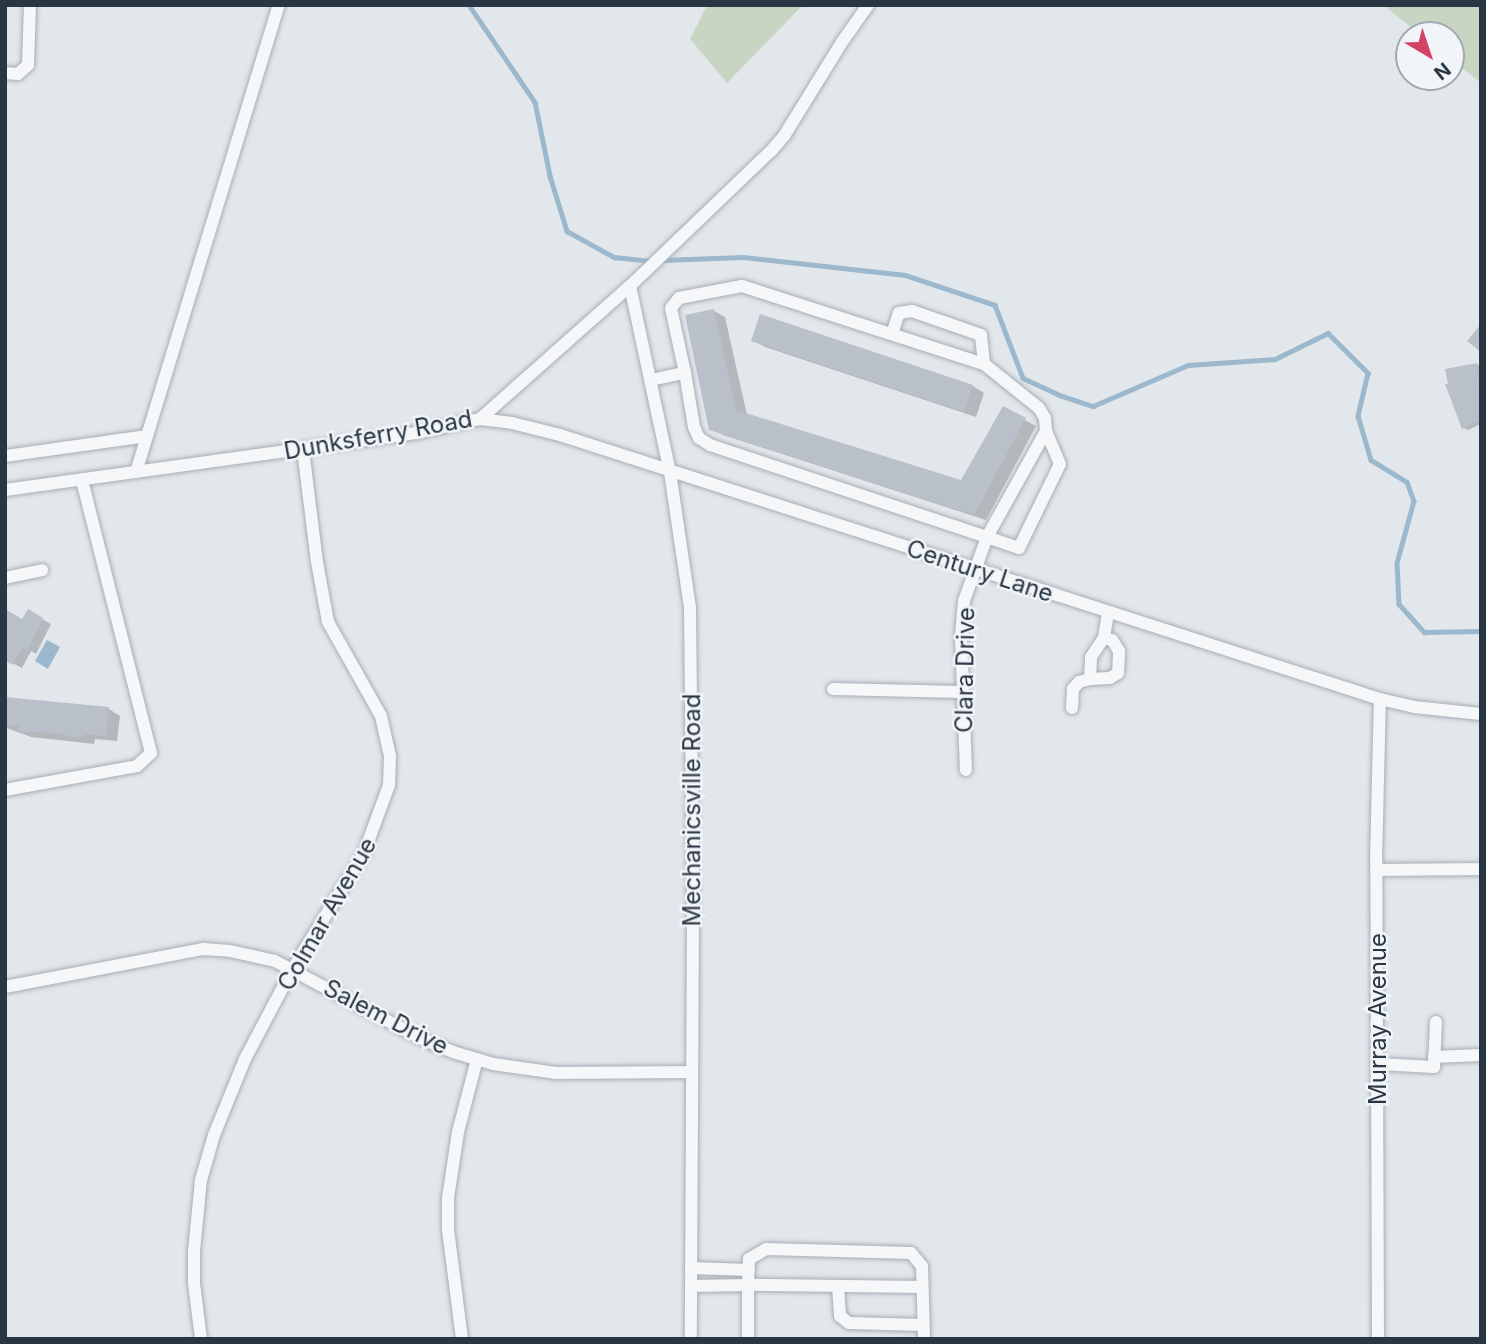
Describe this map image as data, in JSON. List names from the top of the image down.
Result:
{
  "streets": {
    "street": [
      "Dunksferry Road",
      "Century Lane",
      "Clara Drive",
      "Mechanicsville Road",
      "Colmar Avenue",
      "Salem Drive",
      "Murray Avenue"
    ]
  },
  "crossings": [
    ["Dunksferry Road", "Century Lane"],
    ["Dunksferry Road", "Mechanicsville Road"],
    ["Dunksferry Road", "Colmar Avenue"],
    ["Century Lane", "Clara Drive"],
    ["Century Lane", "Mechanicsville Road"],
    ["Century Lane", "Murray Avenue"],
    ["Mechanicsville Road", "Salem Drive"],
    ["Colmar Avenue", "Salem Drive"]
  ],
  "north": "bottom right"
}
